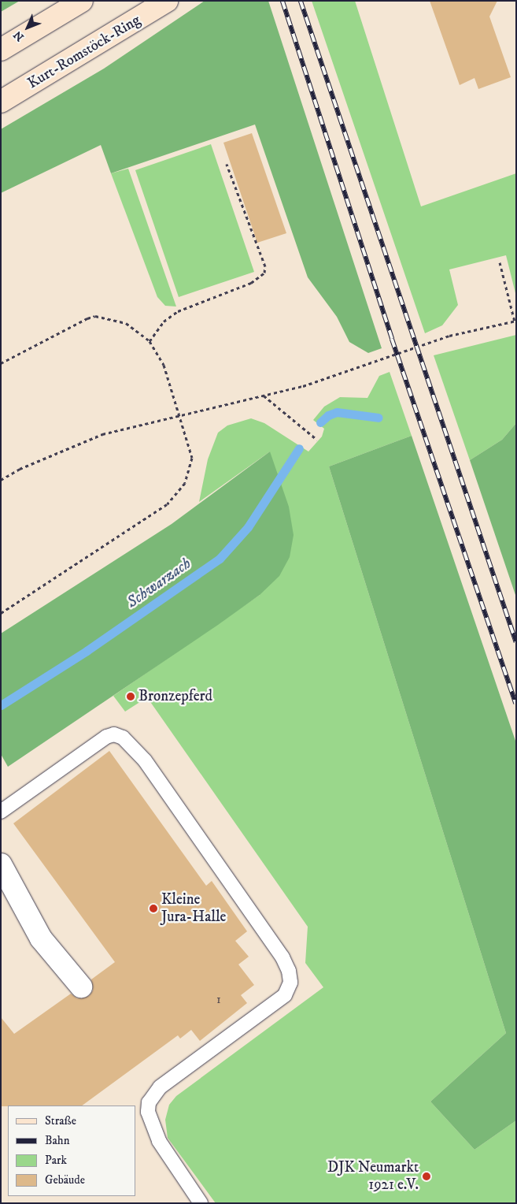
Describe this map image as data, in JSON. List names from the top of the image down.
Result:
{
  "streets": {
    "main road": ["Kurt-Romstöck-Ring"]
  },
  "water": ["Schwarzach"],
  "places": ["Bronzepferd", "Kleine Jura-Halle", "DJK Neumarkt 1921 e.V."],
  "house_numbers": ["1"],
  "legend": [
    "Straße",
    "Bahn",
    "Park",
    "Gebäude"
  ],
  "north": "bottom left"
}
